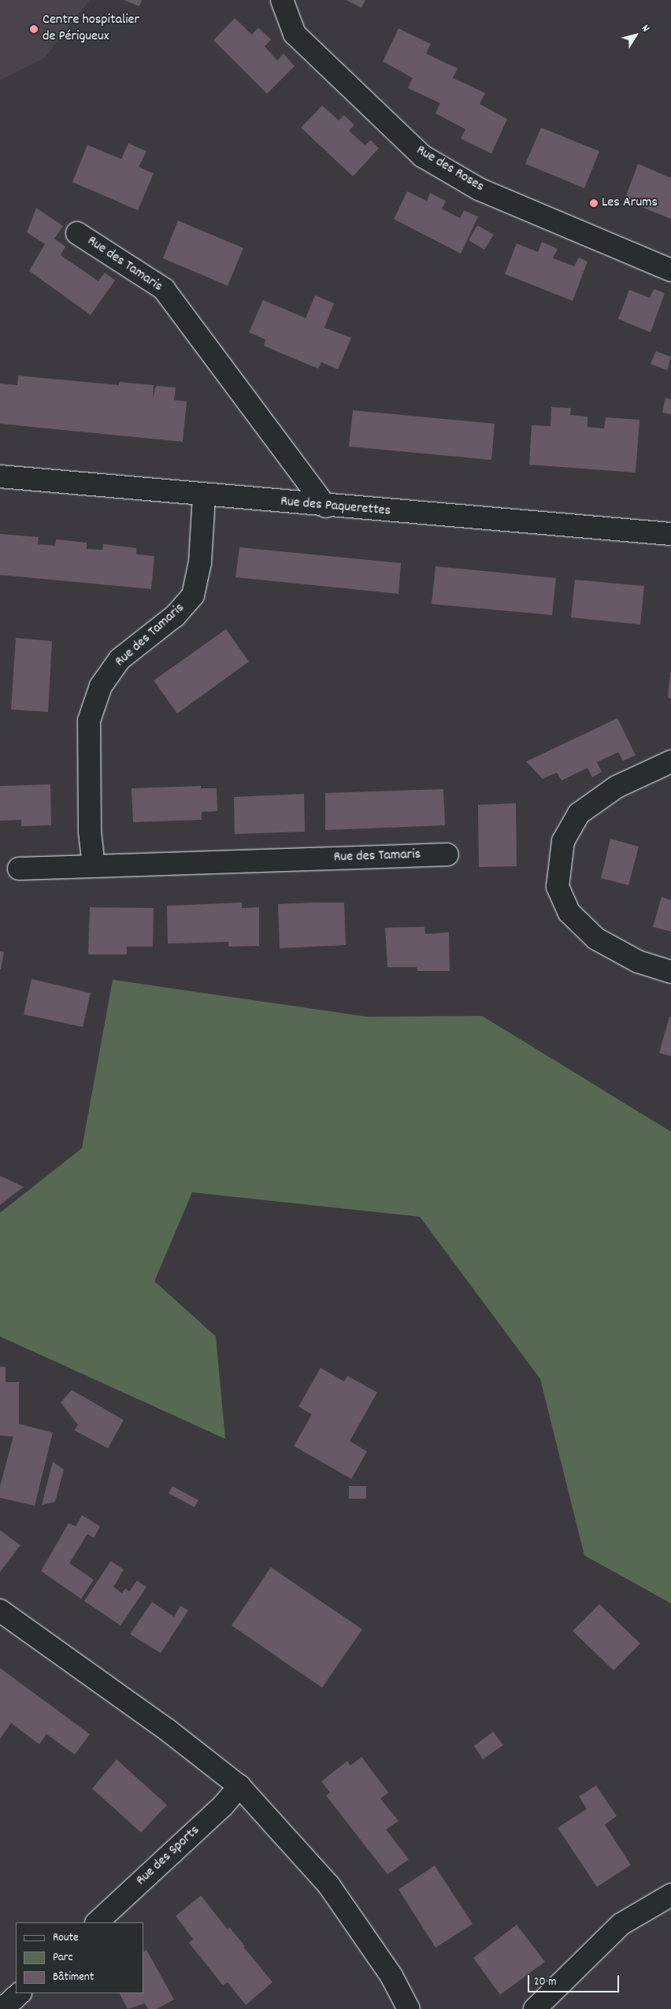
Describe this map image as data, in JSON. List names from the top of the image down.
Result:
{
  "streets": {
    "street": [
      "Rue des Roses",
      "Rue des Tamaris",
      "Rue des Paquerettes",
      "Rue des Sports"
    ]
  },
  "crossings": [
    ["Rue des Tamaris", "Rue des Paquerettes"]
  ],
  "places": ["Centre hospitalier de Périgueux", "Les Arums"],
  "legend": ["Route", "Parc", "Bâtiment"],
  "scale_bar": "20 m",
  "north": "top right"
}
